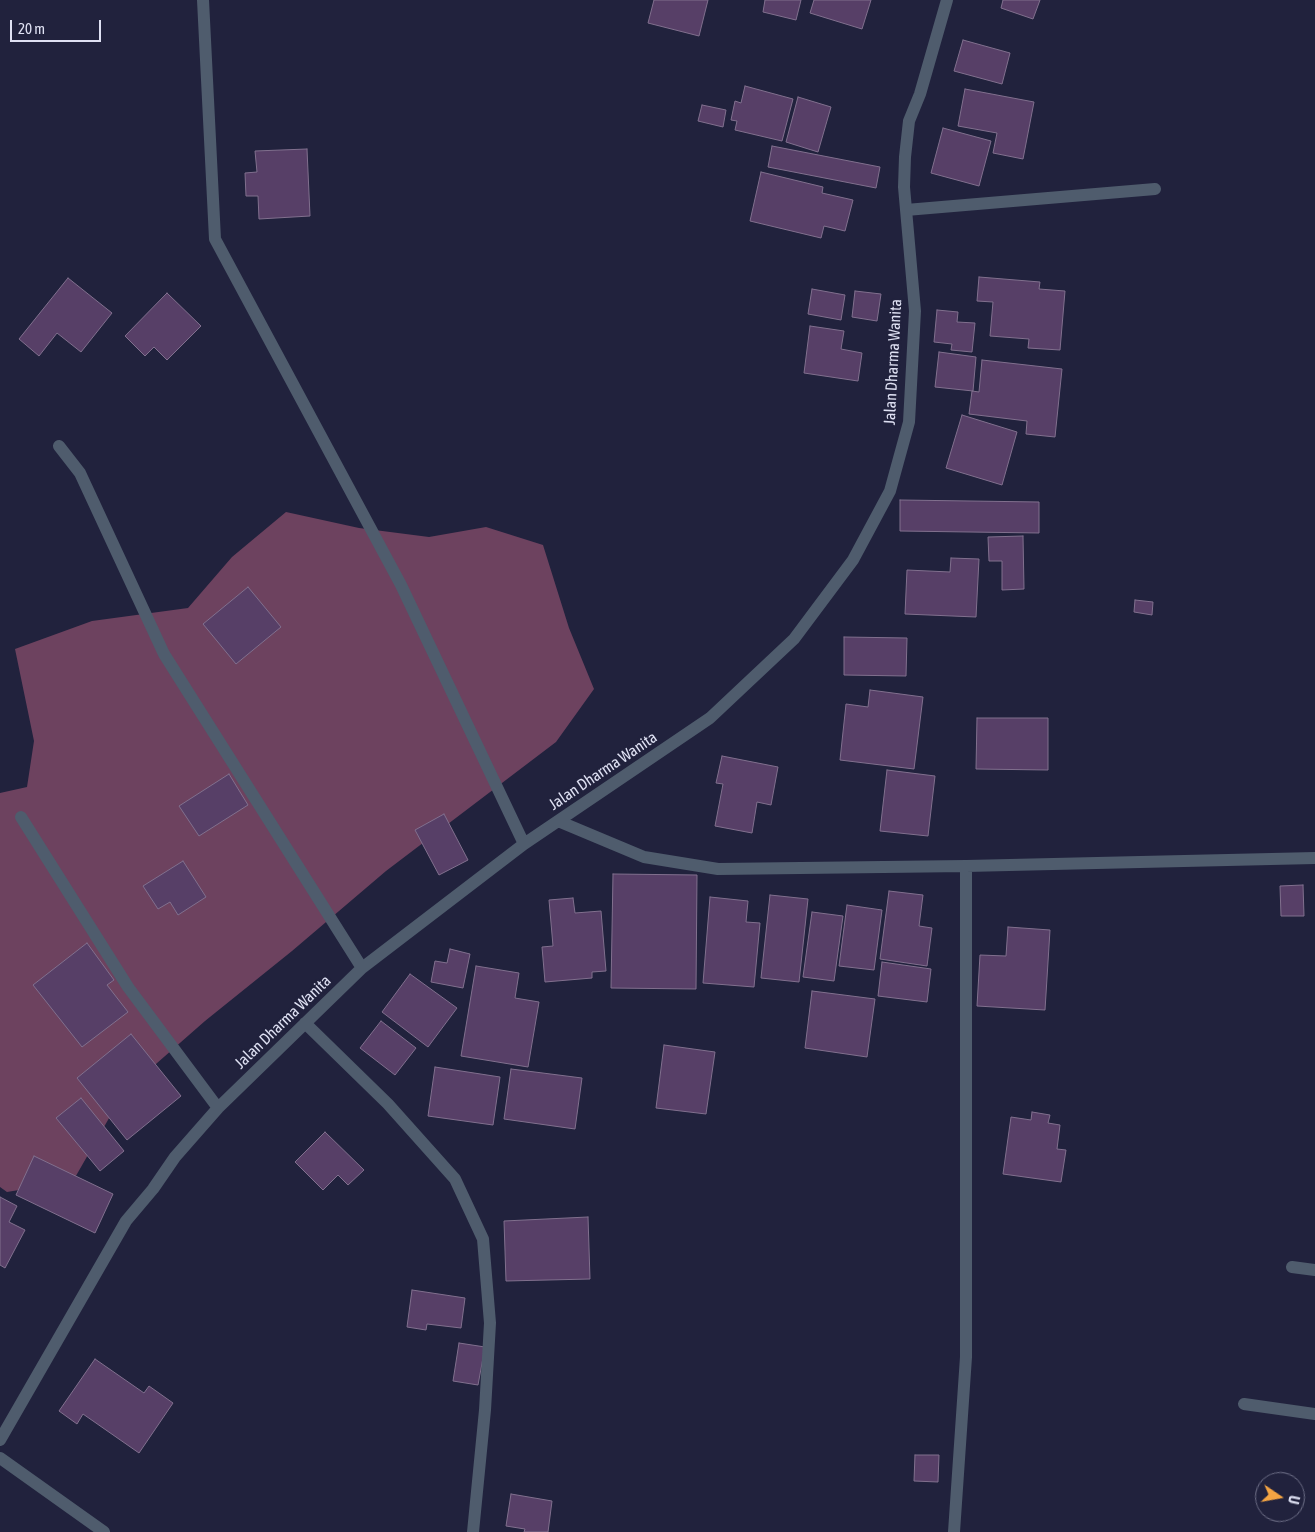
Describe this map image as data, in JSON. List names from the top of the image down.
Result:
{
  "streets": {
    "street": ["Jalan Dharma Wanita"]
  },
  "scale_bar": "20 m",
  "north": "right"
}
